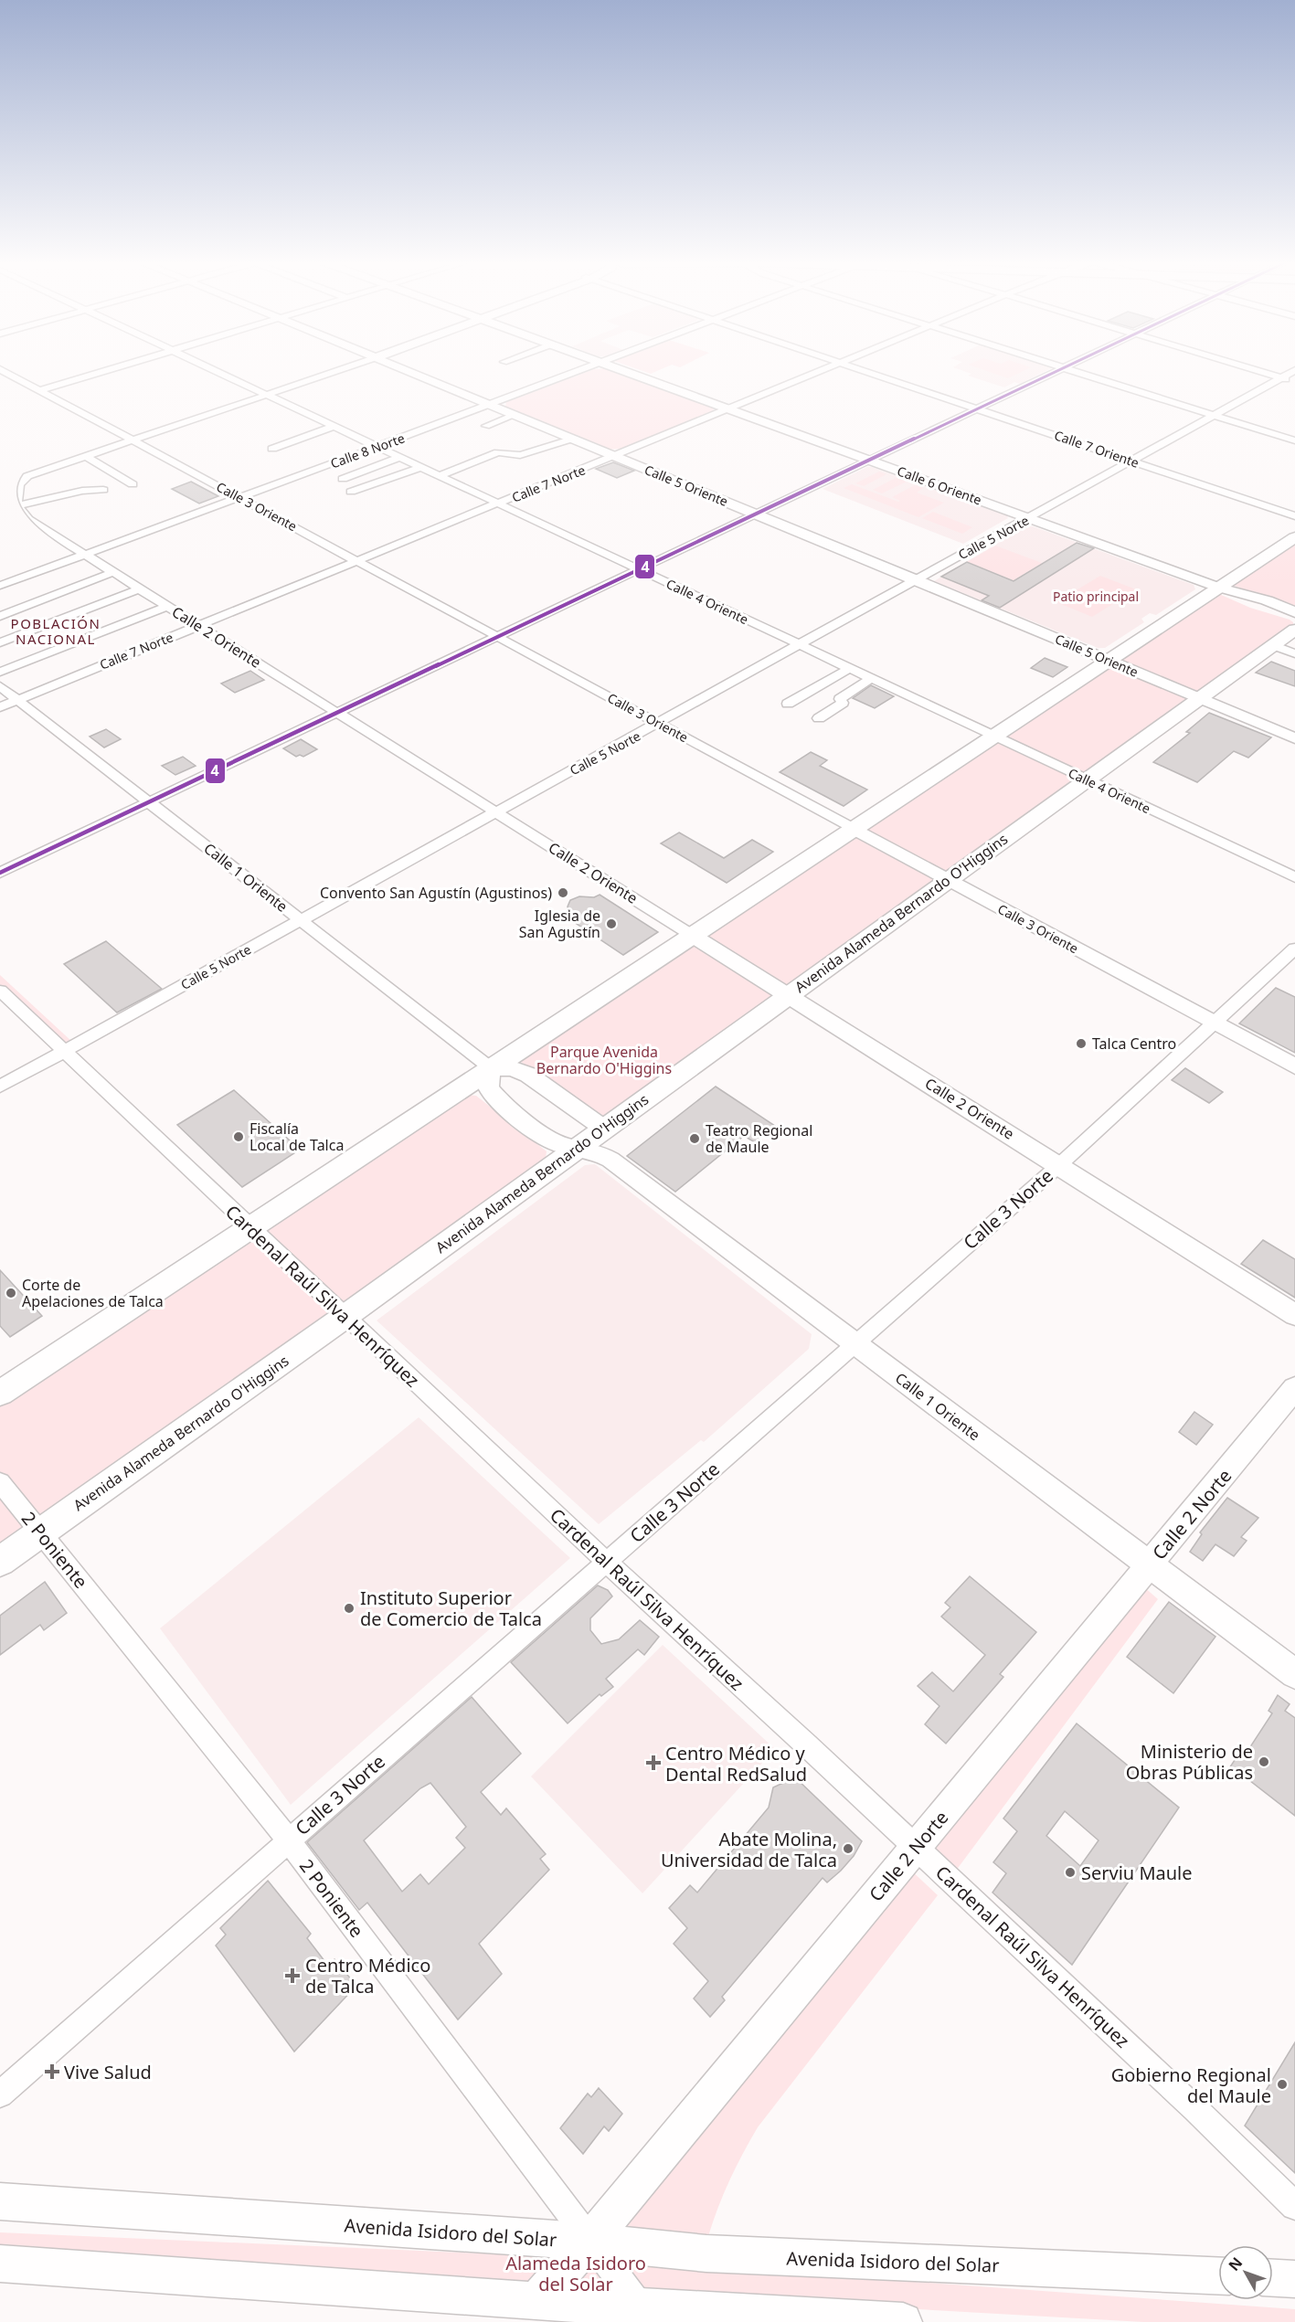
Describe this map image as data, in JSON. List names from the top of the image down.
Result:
{
  "streets": {
    "main road": [
      "Calle 5 Oriente",
      "Calle 6 Oriente",
      "Calle 3 Oriente",
      "Calle 2 Oriente",
      "Calle 1 Oriente",
      "Avenida Alameda Bernardo O'Higgins",
      "Calle 2 Norte",
      "Avenida Isidoro del Solar"
    ],
    "street": [
      "Calle 7 Oriente",
      "Calle 8 Norte",
      "Calle 7 Norte",
      "Calle 5 Norte",
      "Calle 4 Oriente",
      "Calle 3 Norte",
      "Cardenal Raúl Silva Henríquez",
      "2 Poniente"
    ]
  },
  "crossings": [
    ["Calle 7 Oriente", "Calle 5 Norte"],
    ["Calle 8 Norte", "Calle 5 Oriente"],
    ["Calle 8 Norte", "Calle 3 Oriente"],
    ["Calle 8 Norte", "Calle 4 Oriente"],
    ["Calle 8 Norte", "Calle 2 Oriente"],
    ["Calle 7 Norte", "Calle 5 Oriente"],
    ["Calle 7 Norte", "Calle 6 Oriente"],
    ["Calle 7 Norte", "Calle 3 Oriente"],
    ["Calle 7 Norte", "Calle 4 Oriente"],
    ["Calle 7 Norte", "Calle 2 Oriente"],
    ["Calle 7 Norte", "Calle 1 Oriente"],
    ["Calle 5 Oriente", "Calle 5 Norte"],
    ["Calle 5 Oriente", "Avenida Alameda Bernardo O'Higgins"],
    ["Calle 6 Oriente", "Calle 5 Norte"],
    ["Calle 3 Oriente", "Calle 5 Norte"],
    ["Calle 3 Oriente", "Avenida Alameda Bernardo O'Higgins"],
    ["Calle 3 Oriente", "Calle 3 Norte"],
    ["Calle 5 Norte", "Calle 4 Oriente"],
    ["Calle 5 Norte", "Calle 2 Oriente"],
    ["Calle 5 Norte", "Calle 1 Oriente"],
    ["Calle 5 Norte", "Cardenal Raúl Silva Henríquez"],
    ["Calle 4 Oriente", "Avenida Alameda Bernardo O'Higgins"],
    ["Calle 2 Oriente", "Avenida Alameda Bernardo O'Higgins"],
    ["Calle 2 Oriente", "Calle 3 Norte"],
    ["Calle 1 Oriente", "Avenida Alameda Bernardo O'Higgins"],
    ["Calle 1 Oriente", "Calle 3 Norte"],
    ["Calle 1 Oriente", "Calle 2 Norte"],
    ["Avenida Alameda Bernardo O'Higgins", "Cardenal Raúl Silva Henríquez"],
    ["Avenida Alameda Bernardo O'Higgins", "2 Poniente"],
    ["Calle 3 Norte", "Cardenal Raúl Silva Henríquez"],
    ["Calle 3 Norte", "2 Poniente"],
    ["Cardenal Raúl Silva Henríquez", "Calle 2 Norte"],
    ["Calle 2 Norte", "2 Poniente"],
    ["Calle 2 Norte", "Avenida Isidoro del Solar"],
    ["2 Poniente", "Avenida Isidoro del Solar"]
  ],
  "districts": ["POBLACIÓN NACIONAL"],
  "parks": ["Patio principal", "Parque Avenida Bernardo O'Higgins", "Alameda Isidoro del Solar"],
  "places": {
    "other": [
      "Convento San Agustín (Agustinos)",
      "Iglesia de San Agustín",
      "Talca Centro",
      "Fiscalía Local de Talca",
      "Teatro Regional de Maule",
      "Corte de Apelaciones de Talca",
      "Instituto Superior de Comercio de Talca",
      "Ministerio de Obras Públicas",
      "Abate Molina, Universidad de Talca",
      "Serviu Maule",
      "Gobierno Regional del Maule"
    ],
    "health": ["Centro Médico y Dental RedSalud", "Centro Médico de Talca", "Vive Salud"]
  },
  "lines": ["transit line 4"],
  "north": "top left"
}
